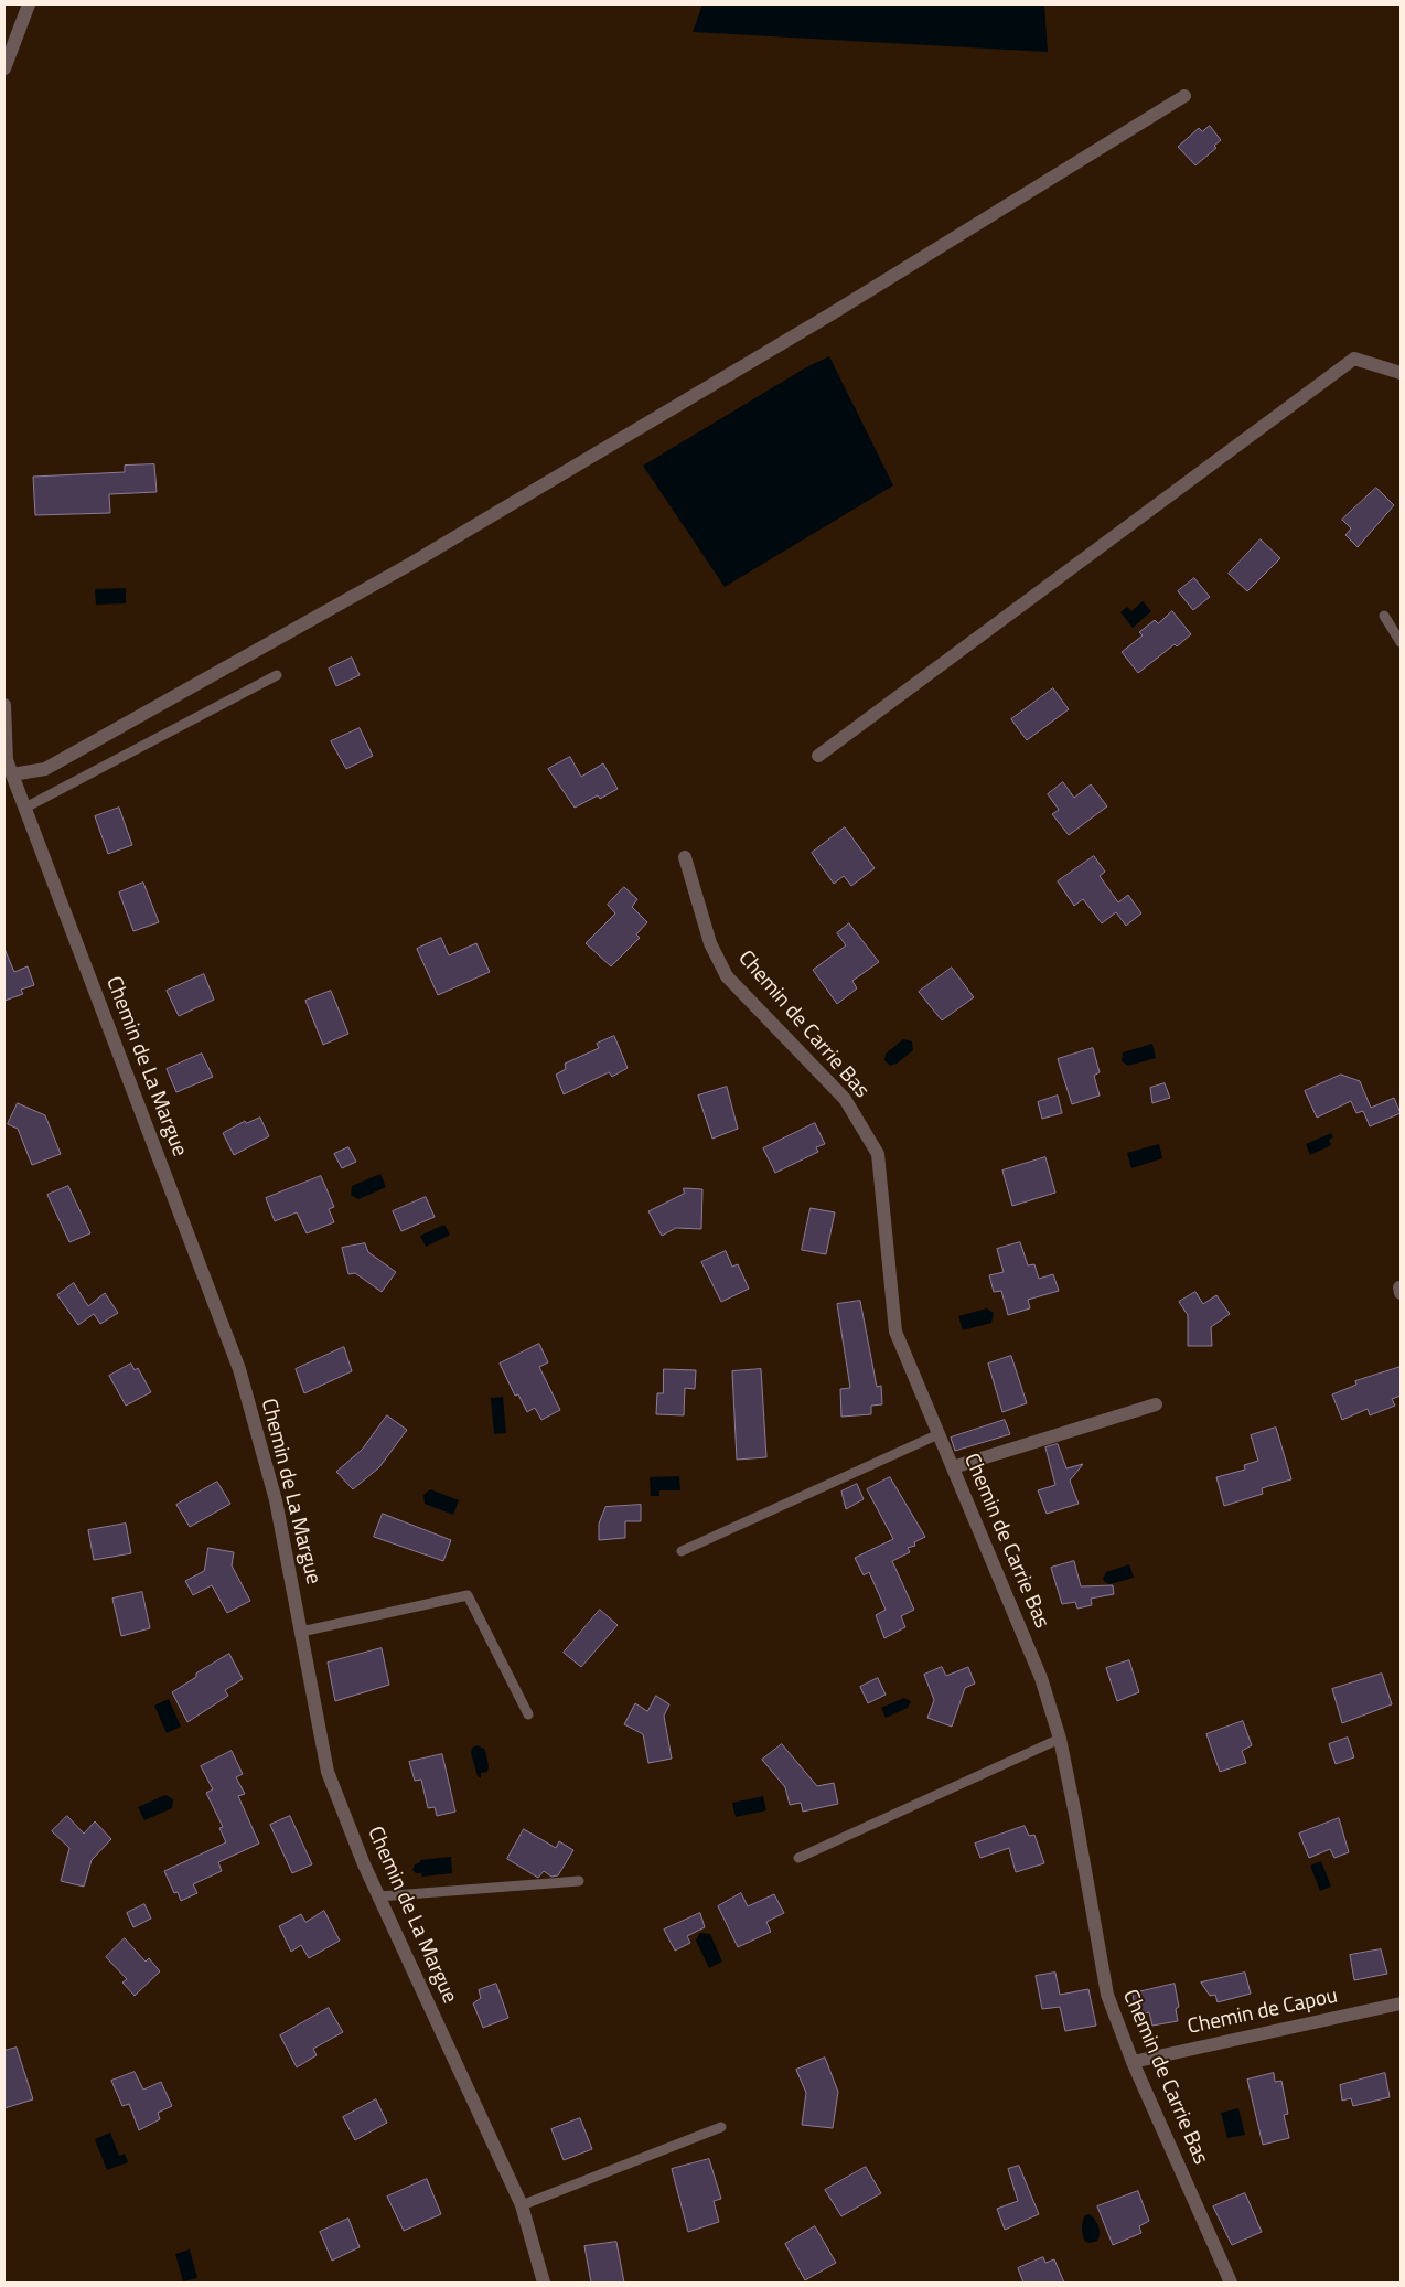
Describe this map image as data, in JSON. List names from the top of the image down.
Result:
{
  "streets": {
    "street": ["Chemin de Carrie Bas", "Chemin de La Margue", "Chemin de Capou"]
  },
  "crossings": [
    ["Chemin de Carrie Bas", "Chemin de Capou"]
  ]
}
